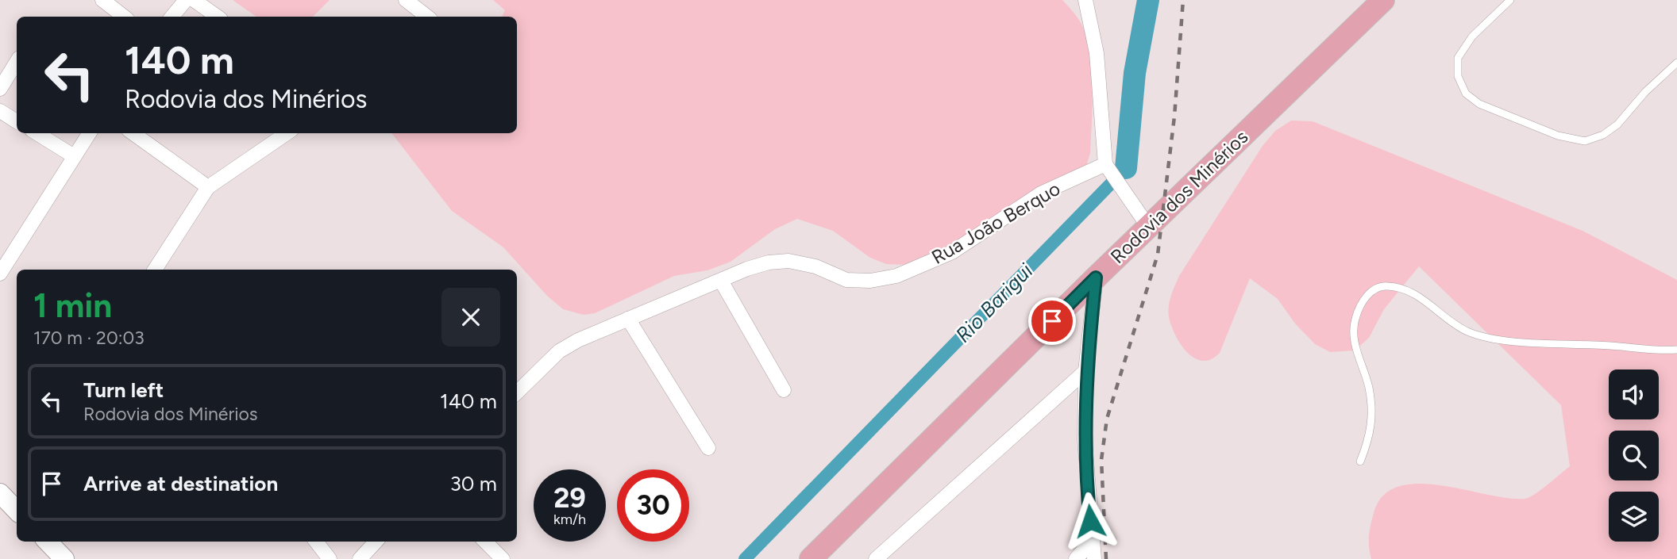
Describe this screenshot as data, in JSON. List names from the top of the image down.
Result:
{
  "streets": {
    "main road": ["Rodovia dos Minérios"],
    "street": ["Rua João Berquo"]
  },
  "water": ["Rio Barigui"],
  "page": {
    "turn": ["140 m", "Rodovia dos Minérios"],
    "heading": ["1 min", "170 m · 20:03"],
    "list": [
      {
        "name": "Turn left",
        "note": "Rodovia dos Minérios",
        "value": "140 m"
      },
      {
        "name": "Arrive at destination",
        "value": "30 m"
      }
    ],
    "speed": "29 km/h",
    "limit": "30"
  }
}
